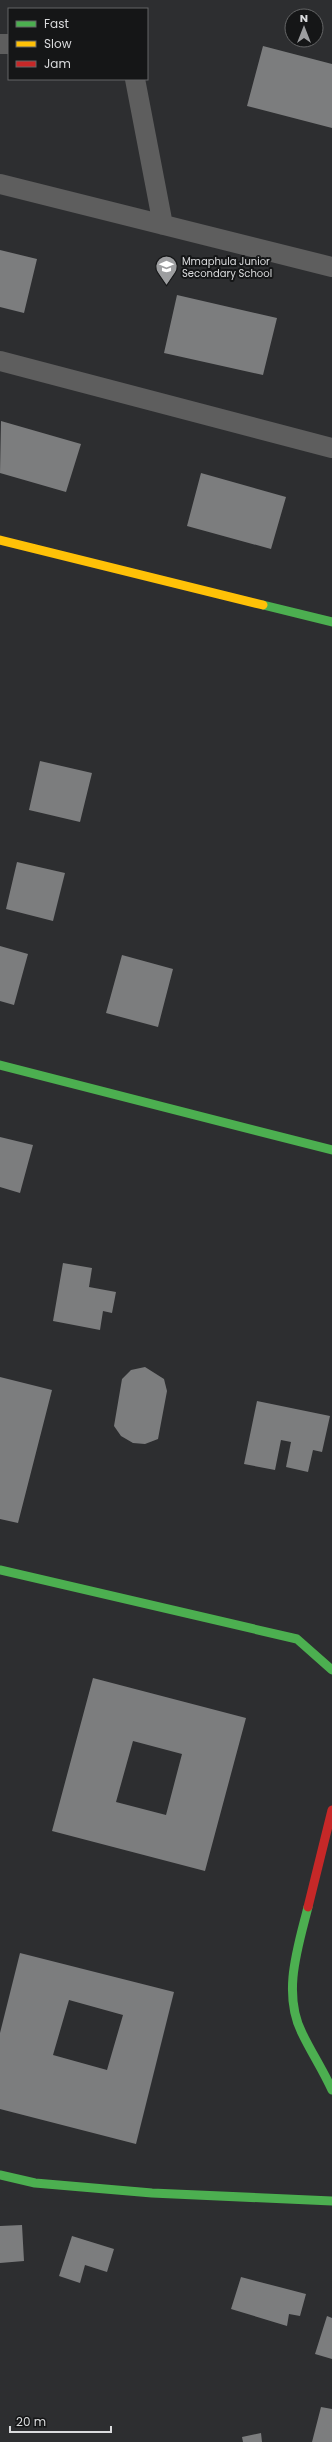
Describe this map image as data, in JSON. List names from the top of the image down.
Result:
{
  "places": {
    "school or university": ["Mmaphula Junior Secondary School"]
  },
  "legend": ["Fast", "Slow", "Jam"],
  "scale_bar": "20 m",
  "north": "top"
}
